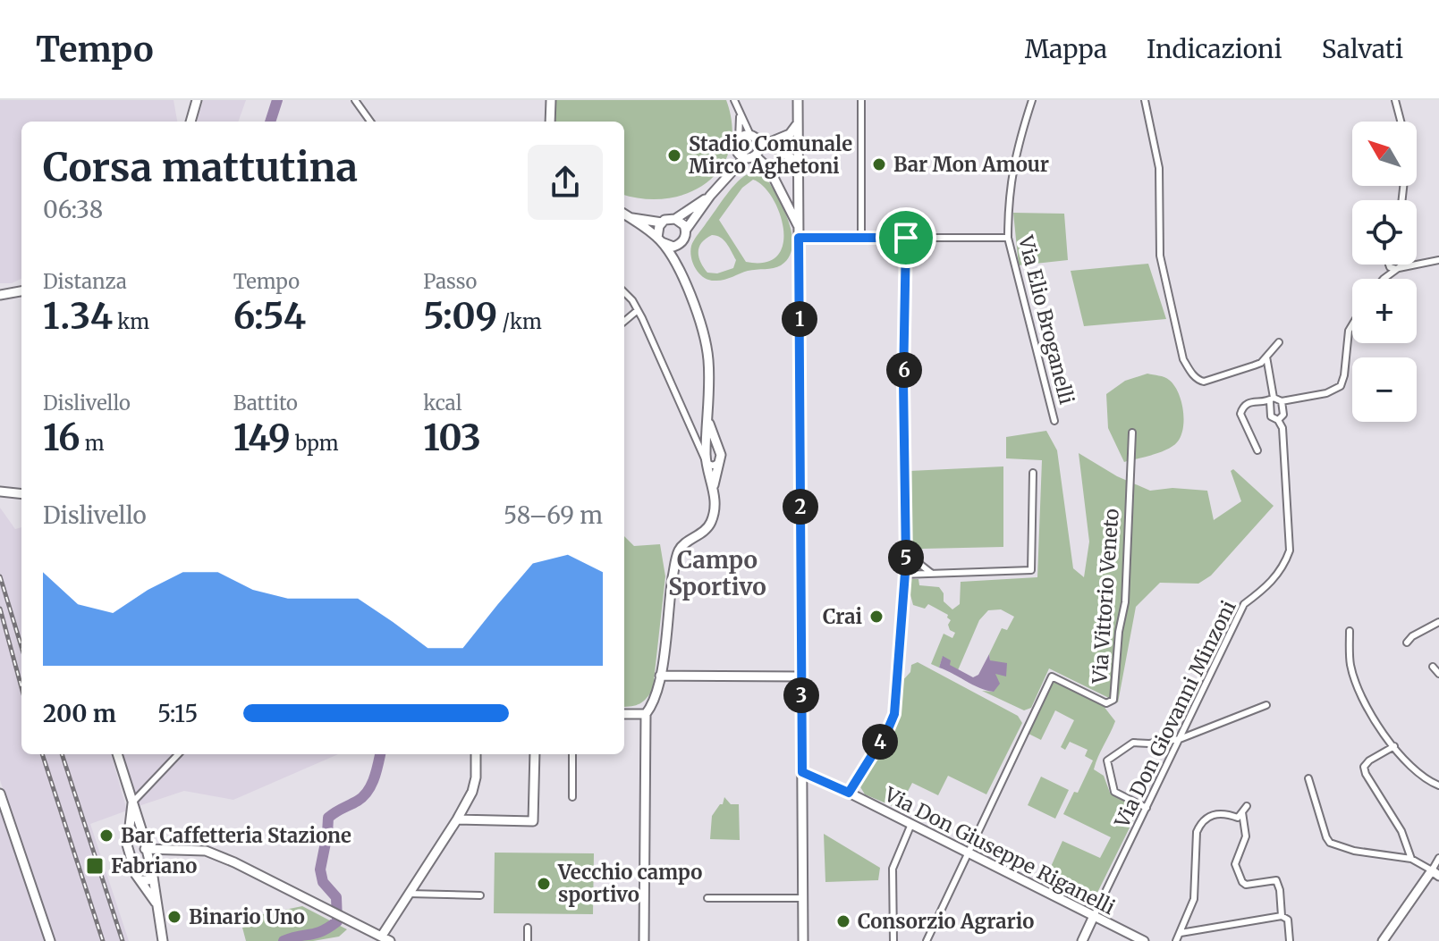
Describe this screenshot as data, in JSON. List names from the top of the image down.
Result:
{
  "streets": {
    "street": [
      "Via Elio Broganelli",
      "Via Vittorio Veneto",
      "Via Don Giovanni Minzoni",
      "Via Don Giuseppe Riganelli"
    ]
  },
  "crossings": [
    ["Via Vittorio Veneto", "Via Don Giuseppe Riganelli"],
    ["Via Don Giovanni Minzoni", "Via Don Giuseppe Riganelli"]
  ],
  "districts": ["Campo Sportivo"],
  "places": {
    "other": [
      "Stadio Comunale Mirco Aghetoni",
      "Bar Mon Amour",
      "Crai",
      "Bar Caffetteria Stazione",
      "Vecchio campo sportivo",
      "Binario Uno",
      "Consorzio Agrario"
    ],
    "transit": ["Fabriano"]
  },
  "north": "top left",
  "page": {
    "header": "Tempo",
    "nav": ["Mappa", "Indicazioni", "Salvati"],
    "map_buttons": ["+", "−"],
    "heading": ["Corsa mattutina", "06:38"],
    "stats": [
      ["Distanza", "1.34 km"],
      ["Tempo", "6:54"],
      ["Passo", "5:09 /km"],
      ["Dislivello", "16 m"],
      ["Battito", "149 bpm"],
      ["kcal", "103"]
    ],
    "pins": [
      "1",
      "6",
      "2",
      "5",
      "3",
      "4"
    ],
    "chart": ["Dislivello", "58–69 m"],
    "list": [
      {
        "name": "200 m",
        "note": "5:15"
      }
    ]
  }
}
